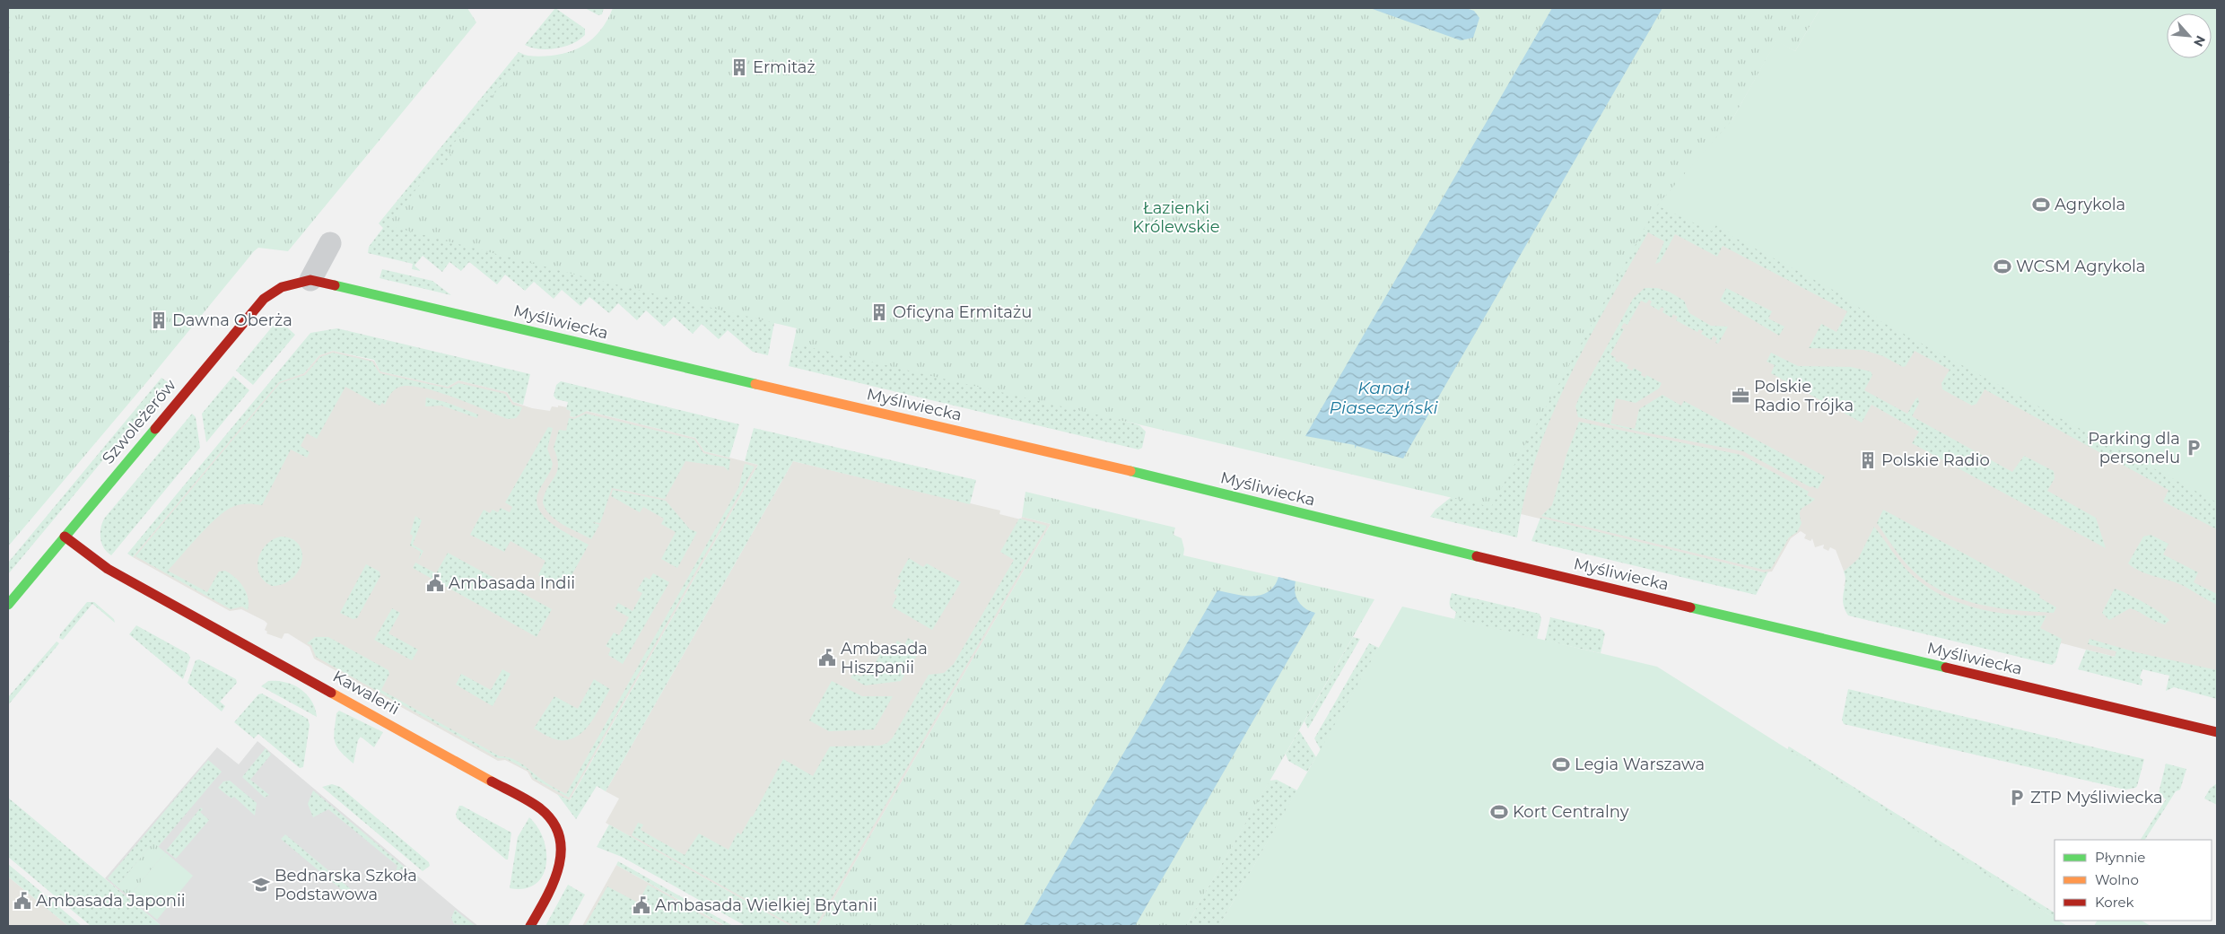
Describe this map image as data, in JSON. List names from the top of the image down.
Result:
{
  "streets": {
    "street": ["Myśliwiecka", "Szwoleżerów", "Kawalerii"]
  },
  "crossings": [
    ["Myśliwiecka", "Szwoleżerów"],
    ["Szwoleżerów", "Kawalerii"]
  ],
  "water": ["Kanał Piaseczyński"],
  "parks": ["Łazienki Królewskie"],
  "places": {
    "building": [
      "Ermitaż",
      "Oficyna Ermitażu",
      "Dawna Oberża",
      "Polskie Radio"
    ],
    "sports": [
      "Agrykola",
      "WCSM Agrykola",
      "Legia Warszawa",
      "Kort Centralny"
    ],
    "office": ["Polskie Radio Trójka"],
    "parking": ["Parking dla personelu", "ZTP Myśliwiecka"],
    "public building": [
      "Ambasada Indii",
      "Ambasada Hiszpanii",
      "Ambasada Japonii",
      "Ambasada Wielkiej Brytanii"
    ],
    "school or university": ["Bednarska Szkoła Podstawowa"]
  },
  "legend": ["Płynnie", "Wolno", "Korek"],
  "north": "bottom right"
}
